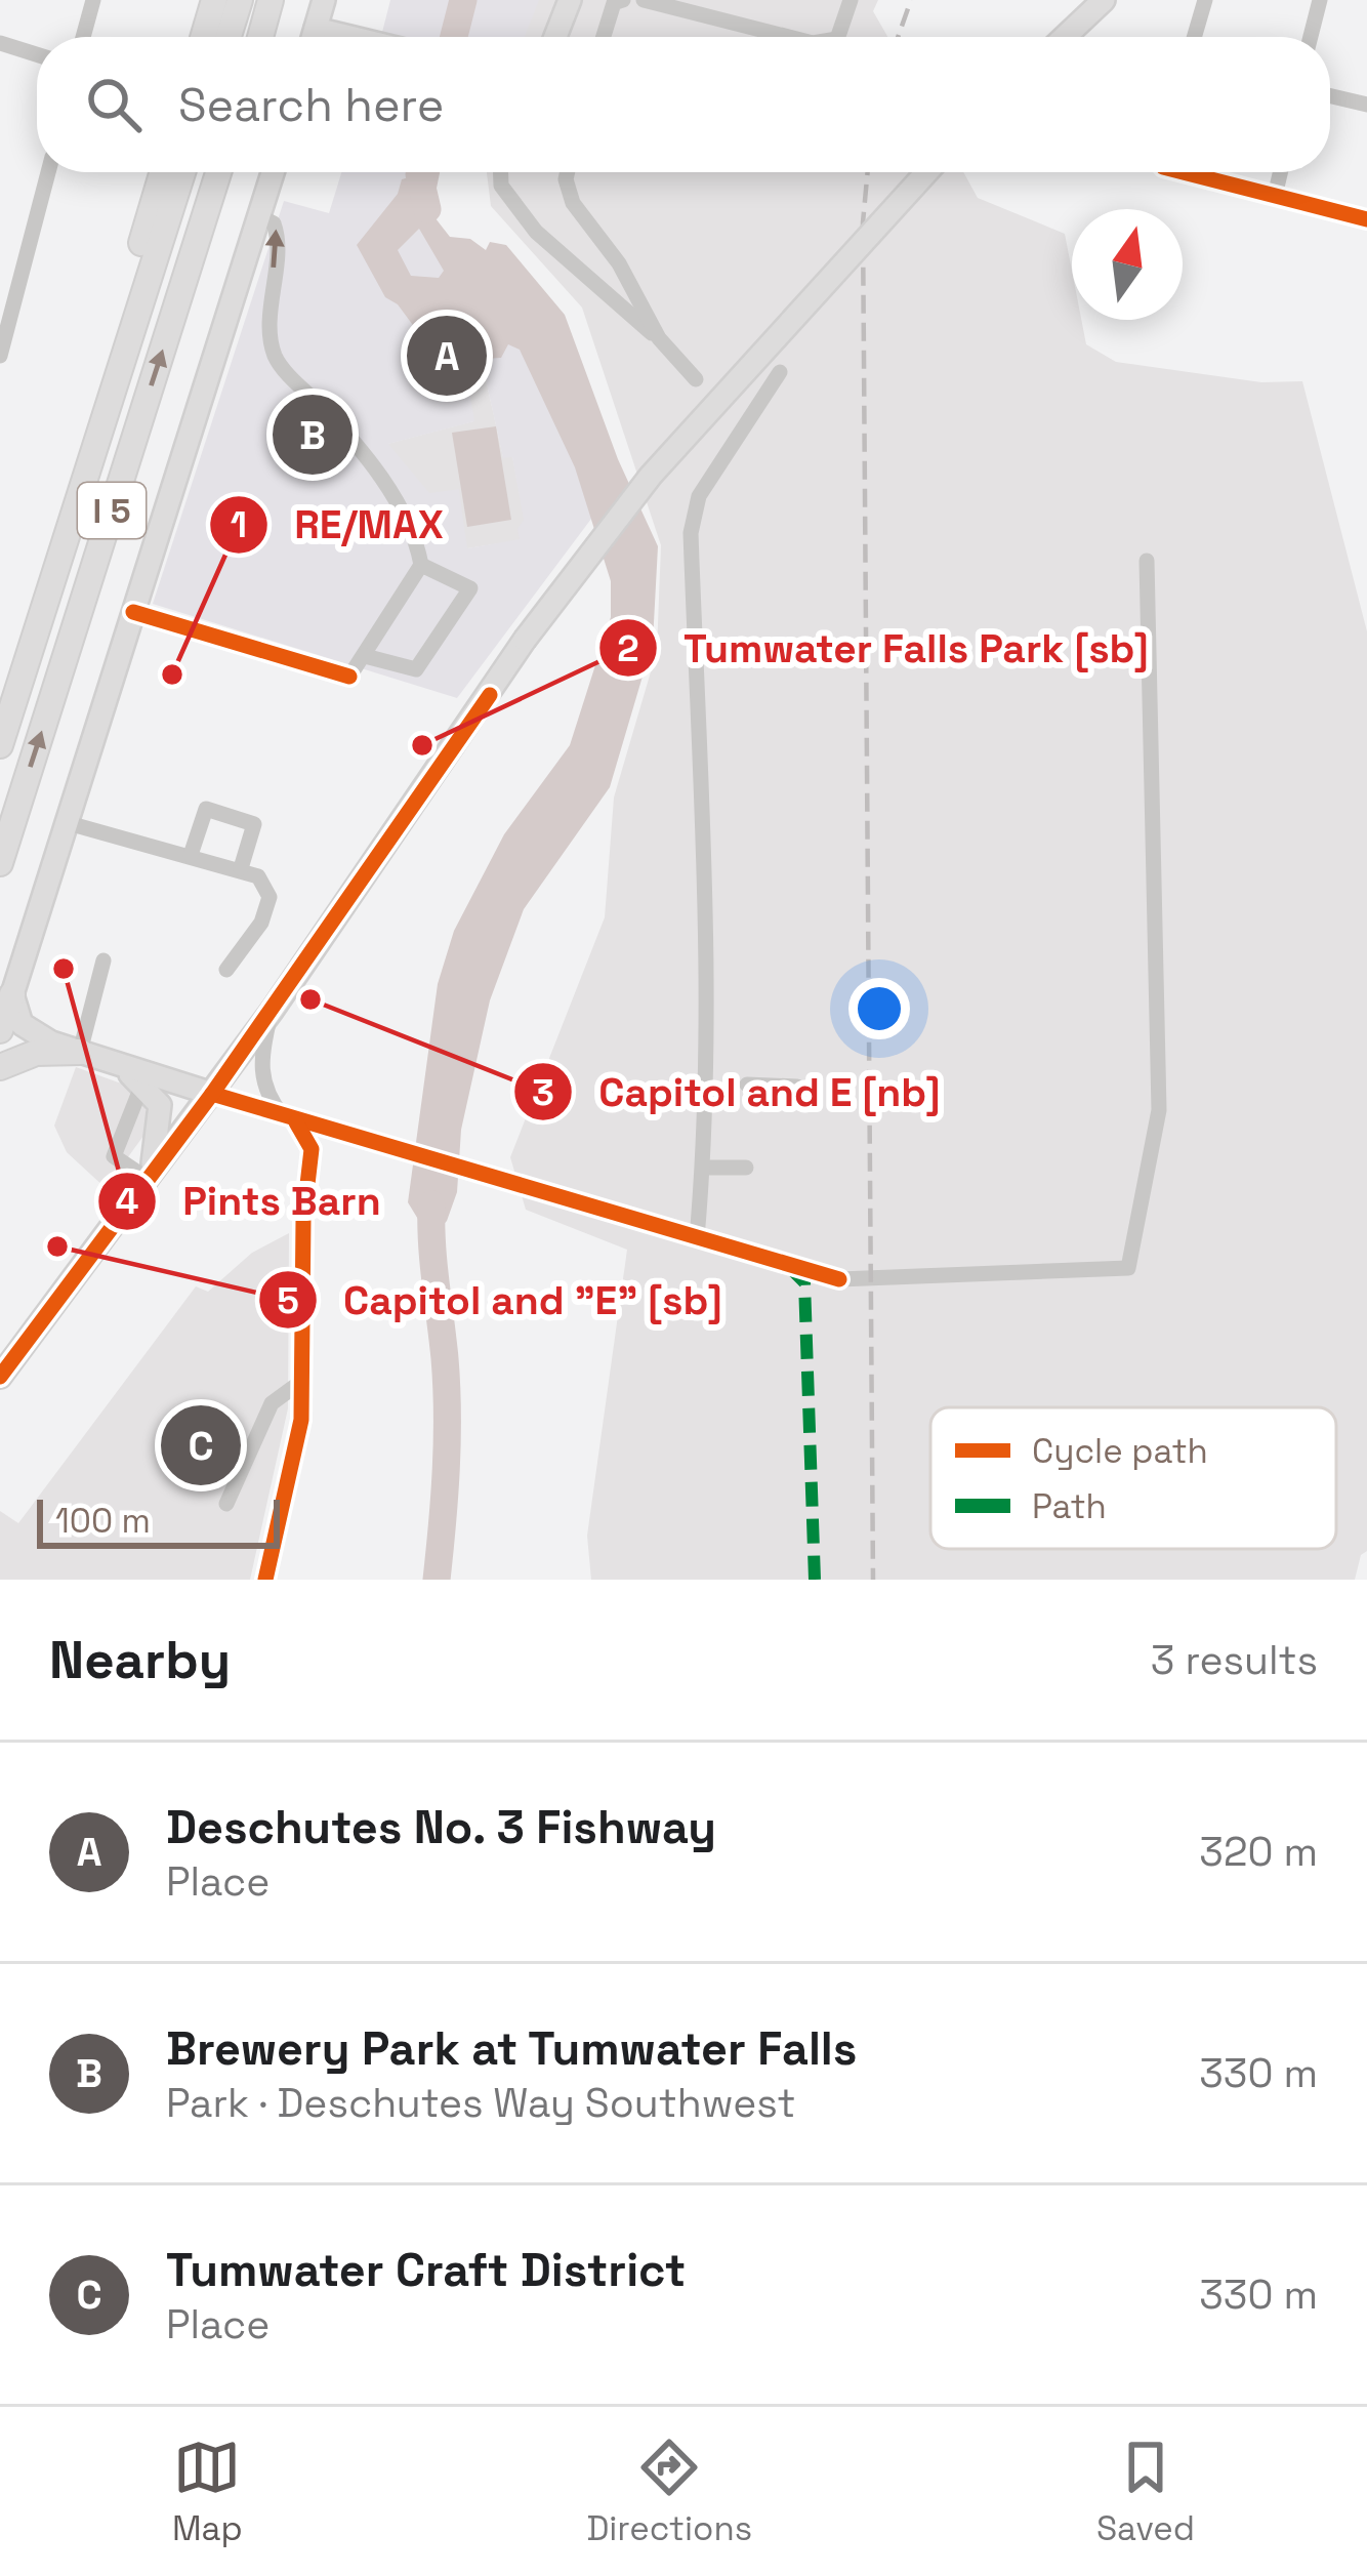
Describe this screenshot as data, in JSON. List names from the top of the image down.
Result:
{
  "streets": {
    "highway": ["I 5"]
  },
  "places": [
    "RE/MAX",
    "Tumwater Falls Park [sb]",
    "Pints Barn",
    "Capitol and E [nb]",
    "Capitol and \"E\" [sb]"
  ],
  "legend": ["Cycle path", "Path"],
  "scale_bar": "100 m",
  "north": "top",
  "page": {
    "search": "Search here",
    "pins": ["A", "B", "C"],
    "scale": "100 m",
    "heading": ["Nearby", "3 results"],
    "list": [
      {
        "mark": "A",
        "name": "Deschutes No. 3 Fishway",
        "note": "Place",
        "value": "320 m"
      },
      {
        "mark": "B",
        "name": "Brewery Park at Tumwater Falls",
        "note": "Park · Deschutes Way Southwest",
        "value": "330 m"
      },
      {
        "mark": "C",
        "name": "Tumwater Craft District",
        "note": "Place",
        "value": "330 m"
      }
    ],
    "nav": ["Map", "Directions", "Saved"]
  }
}
